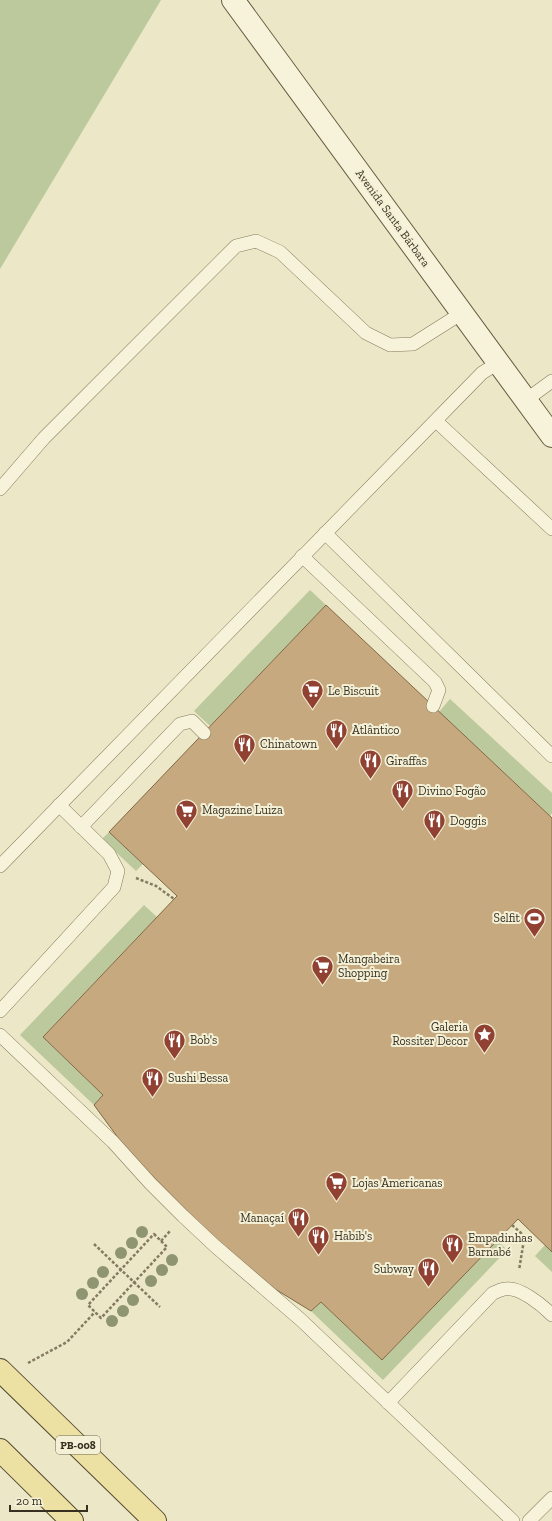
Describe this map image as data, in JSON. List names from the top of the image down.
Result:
{
  "streets": {
    "main road": ["Avenida Santa Bárbara", "PB-008"]
  },
  "places": {
    "supermarket": [
      "Le Biscuit",
      "Magazine Luiza",
      "Mangabeira Shopping",
      "Lojas Americanas"
    ],
    "restaurant": [
      "Atlântico",
      "Chinatown",
      "Giraffas",
      "Divino Fogão",
      "Doggis",
      "Bob's",
      "Sushi Bessa",
      "Manaçaí",
      "Habib's",
      "Empadinhas Barnabé",
      "Subway"
    ],
    "sports": ["Selfit"],
    "place": ["Galeria Rossiter Decor"]
  },
  "scale_bar": "20 m"
}
